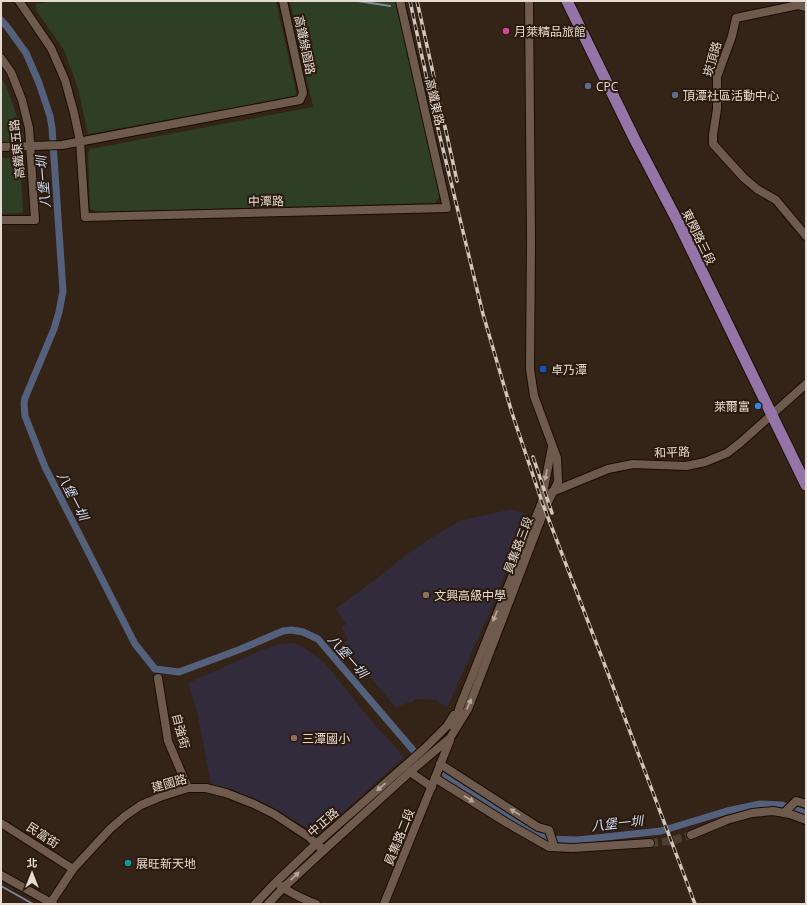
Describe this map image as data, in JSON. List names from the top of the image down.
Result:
{
  "streets": {
    "main road": ["東閔路三段"],
    "street": [
      "高鐵綠園路",
      "崁頂路",
      "高鐵東路",
      "高鐵東五路",
      "中潭路",
      "和平路",
      "員集路三段",
      "自強街",
      "建國路",
      "中正路",
      "民富街",
      "員集路二段"
    ]
  },
  "crossings": [
    ["高鐵綠園路", "中潭路"],
    ["高鐵東路", "中潭路"],
    ["東閔路三段", "和平路"],
    ["和平路", "員集路三段"],
    ["自強街", "建國路"],
    ["建國路", "中正路"],
    ["建國路", "民富街"]
  ],
  "water": ["八堡一圳"],
  "places": {
    "other": [
      "月萊精品旅館",
      "CPC",
      "頂潭社區活動中心",
      "萊爾富",
      "文興高級中學",
      "三潭國小",
      "展旺新天地"
    ],
    "transit": ["卓乃潭"]
  },
  "north": "top"
}
